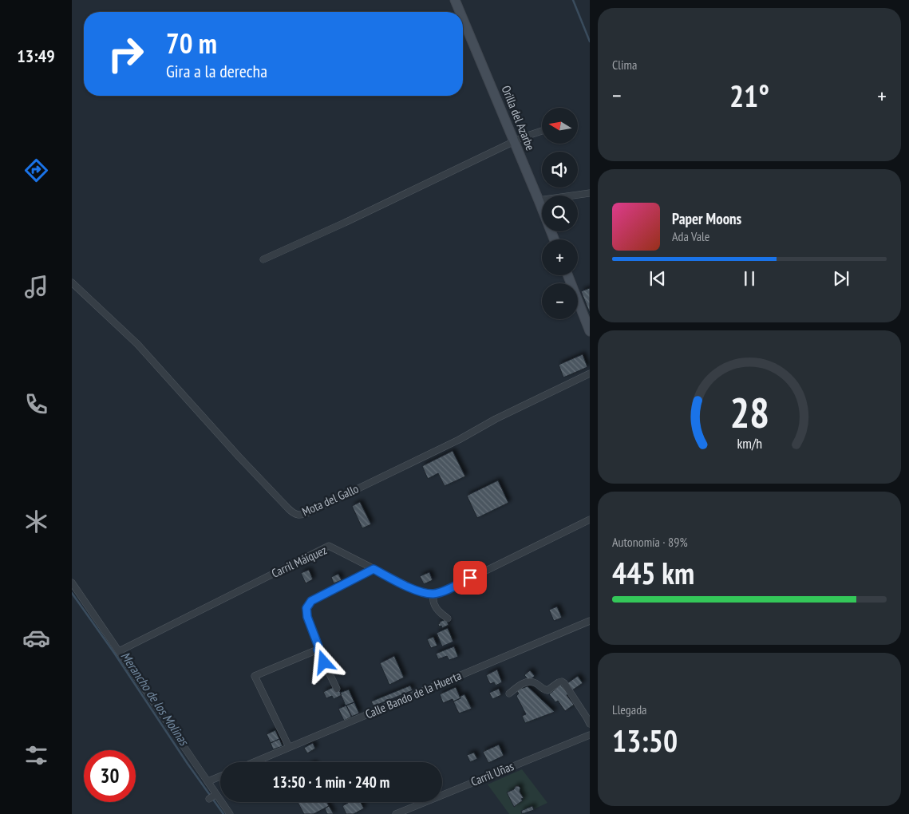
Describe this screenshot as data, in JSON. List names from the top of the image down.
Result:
{
  "streets": {
    "main road": ["Orilla del Azarbe"],
    "street": [
      "Mota del Gallo",
      "Carril Máiquez",
      "Calle Bando de la Huerta",
      "Carril Uñas"
    ]
  },
  "water": ["Merancho de los Molinas"],
  "north": "left",
  "page": {
    "tabs": "13:49",
    "tile": [
      "Clima",
      ["Autonomía · 89%", "445 km"],
      ["Llegada", "13:50"]
    ],
    "turn": ["70 m", "Gira a la derecha"],
    "heat": ["−", "21°", "+"],
    "map_buttons": ["+", "−"],
    "song": ["Paper Moons", "Ada Vale"],
    "limit": "30",
    "trip": "13:50 · 1 min · 240 m",
    "gauge": ["28", "km/h"]
  }
}
